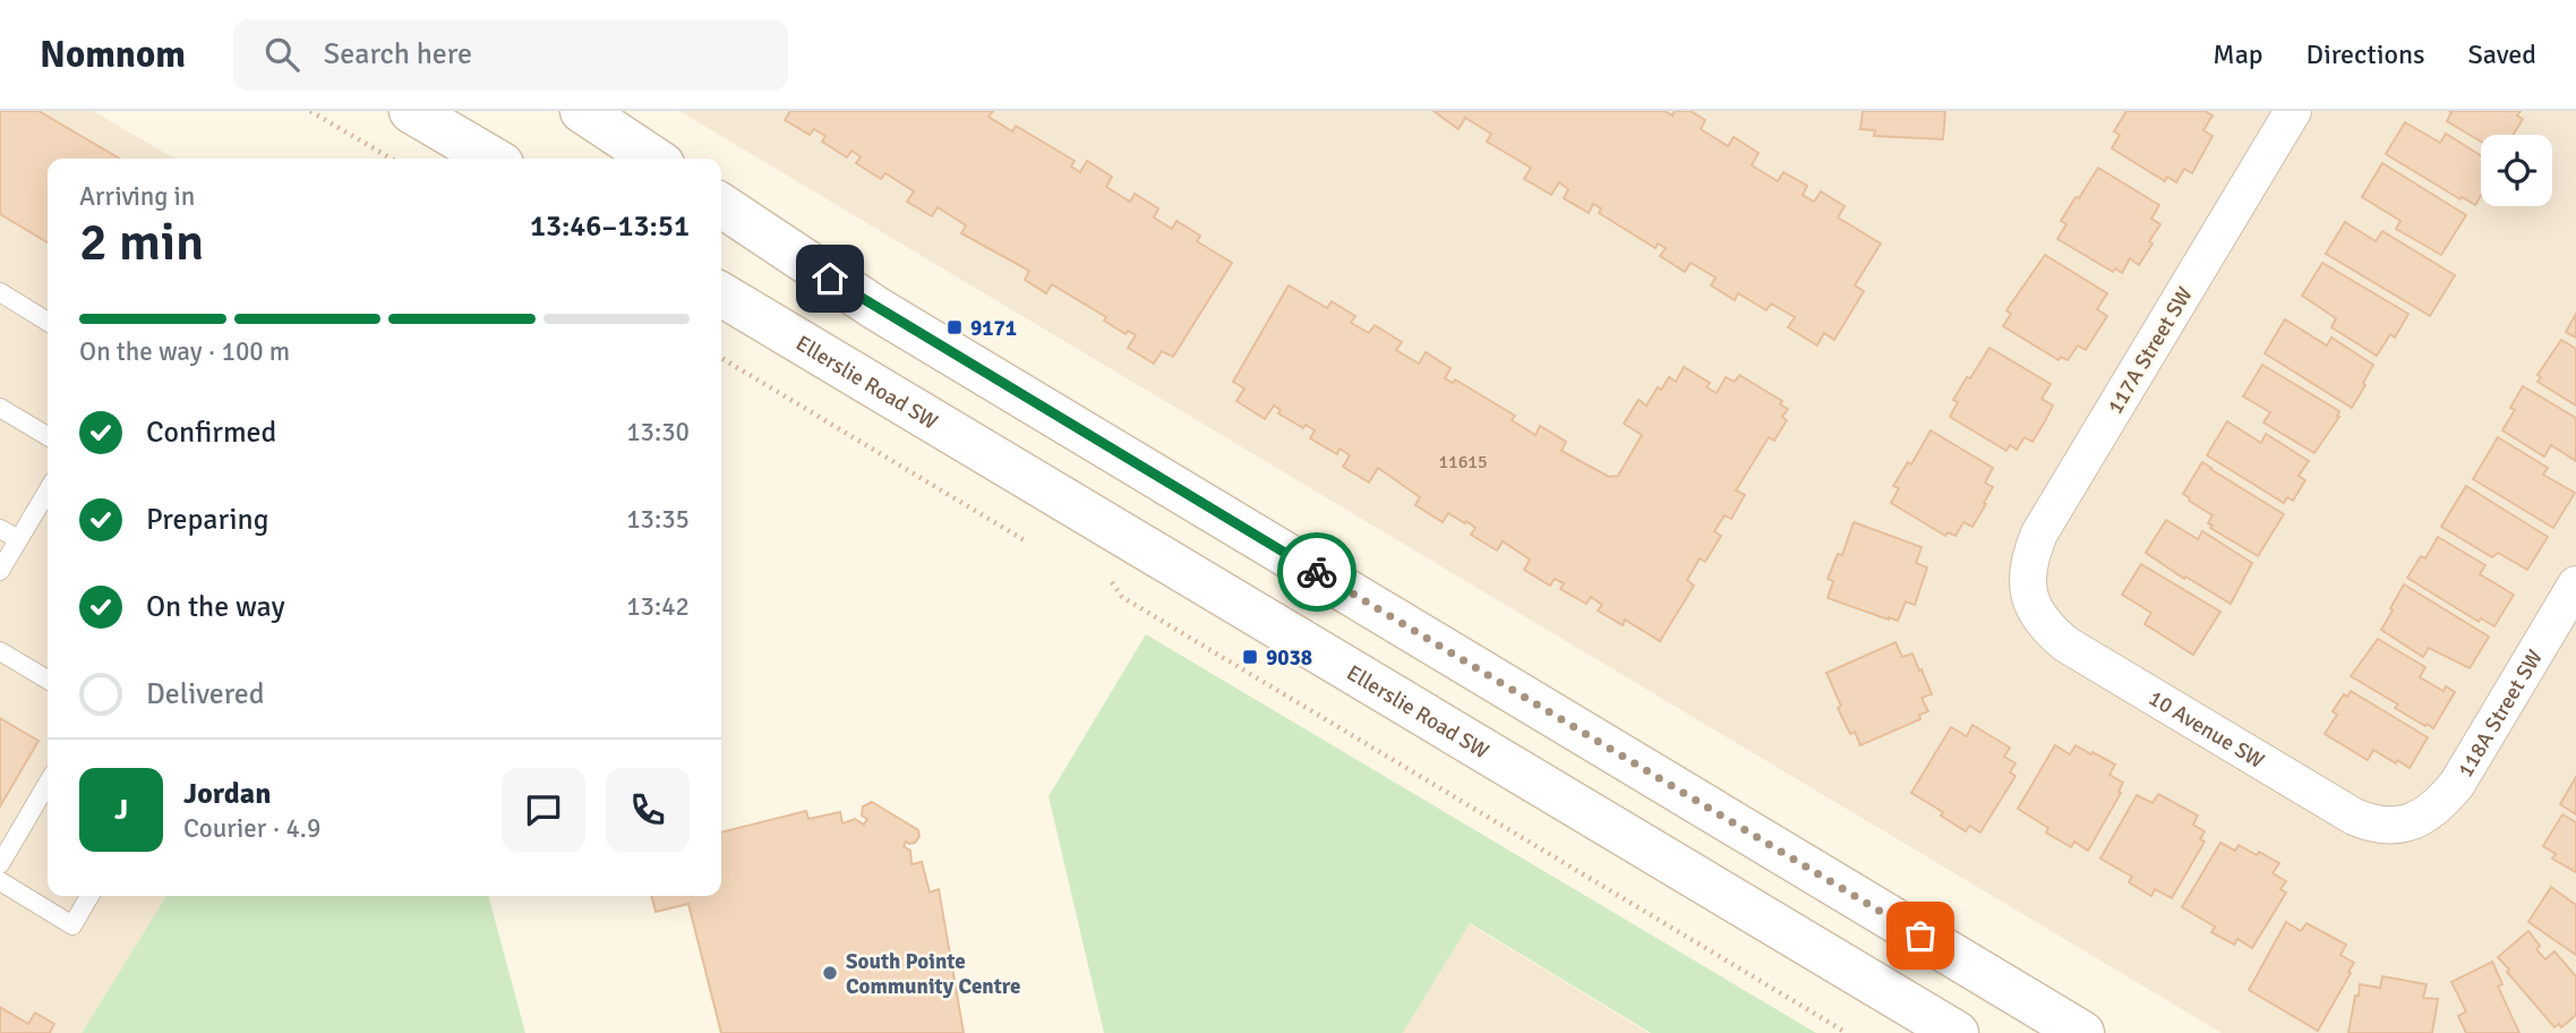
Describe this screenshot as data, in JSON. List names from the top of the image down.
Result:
{
  "streets": {
    "main road": ["Ellerslie Road SW"],
    "street": ["117A Street SW", "118A Street SW", "10 Avenue SW"]
  },
  "crossings": [
    ["117A Street SW", "10 Avenue SW"],
    ["118A Street SW", "10 Avenue SW"]
  ],
  "places": {
    "transit": ["9171", "9038"],
    "other": ["South Pointe Community Centre"]
  },
  "house_numbers": ["11615"],
  "page": {
    "header": "Nomnom",
    "search": "Search here",
    "nav": ["Map", "Directions", "Saved"],
    "heading": ["2 min", "Arriving in", "13:46–13:51"],
    "panel": ["Jordan", "Courier · 4.9"],
    "bar": "On the way · 100 m",
    "list": [
      ["Confirmed", "13:30"],
      ["Preparing", "13:35"],
      ["On the way", "13:42"],
      "Delivered"
    ],
    "round": "J"
  }
}
